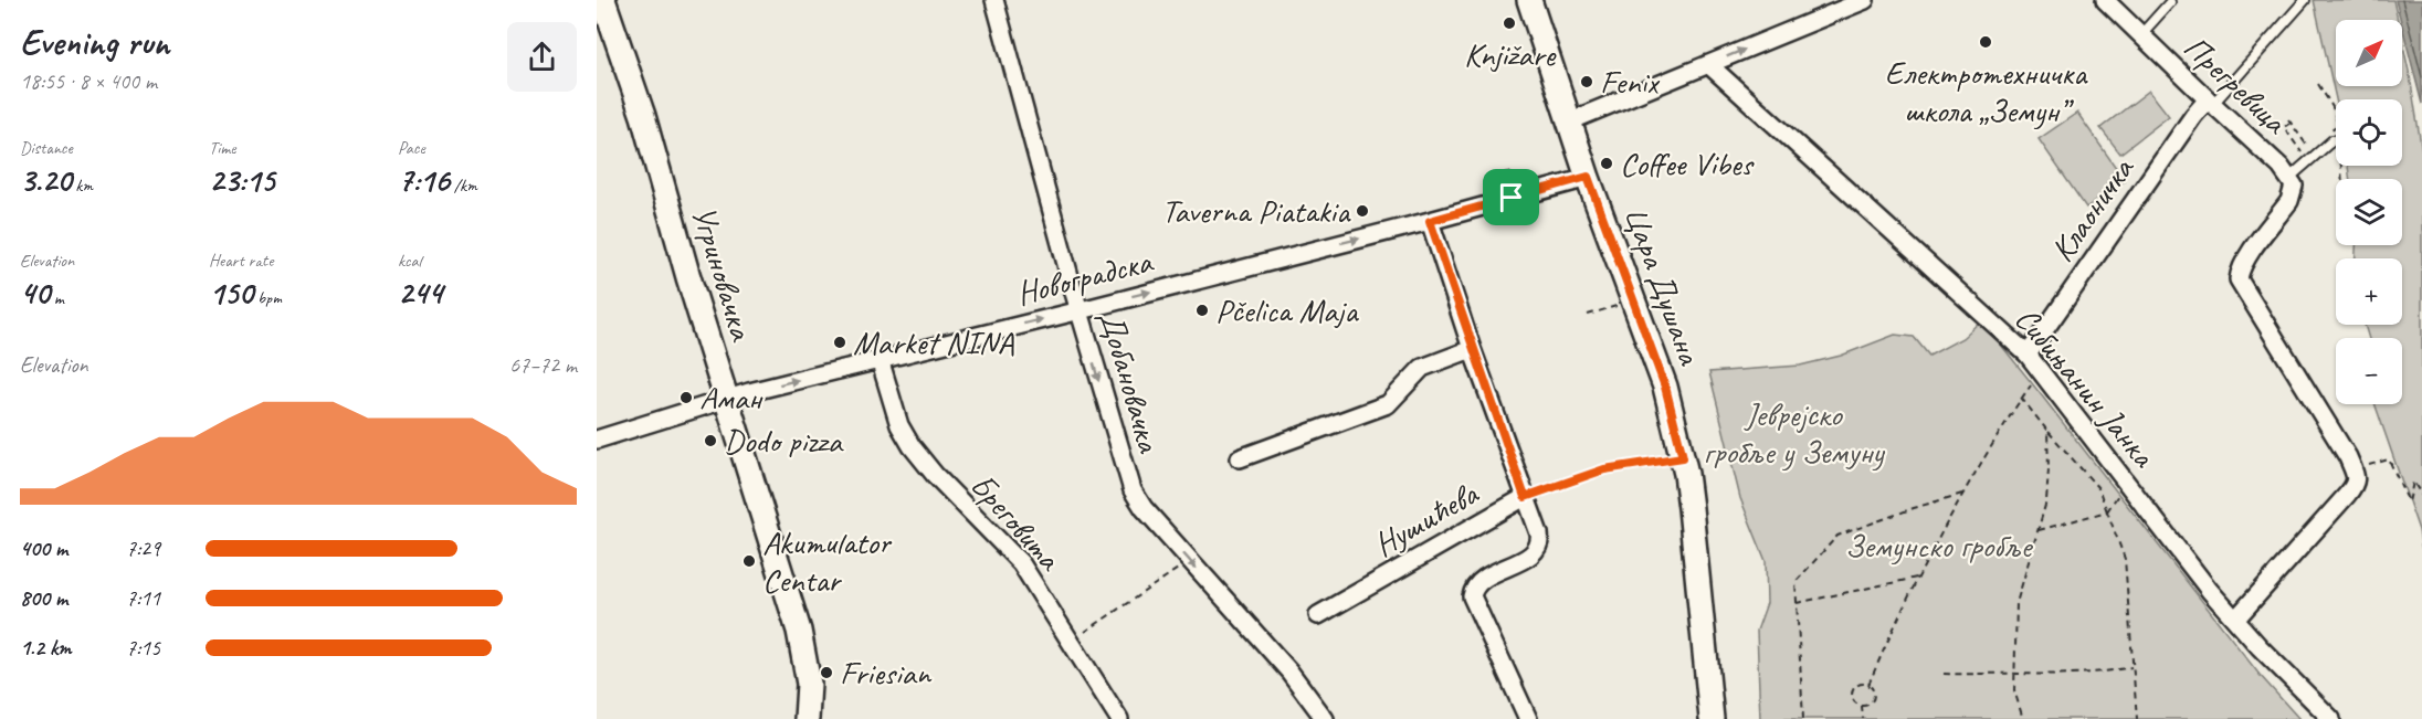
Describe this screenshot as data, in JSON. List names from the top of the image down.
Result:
{
  "streets": {
    "main road": ["Угриновачка", "Цара Душана"],
    "street": [
      "Прегревица",
      "Клаоничка",
      "Новоградска",
      "Добановачка",
      "Сибињанин Јанка",
      "Нушићева",
      "Бреговита"
    ]
  },
  "crossings": [
    ["Прегревица", "Клаоничка"],
    ["Клаоничка", "Сибињанин Јанка"],
    ["Угриновачка", "Новоградска"],
    ["Новоградска", "Цара Душана"],
    ["Новоградска", "Добановачка"],
    ["Новоградска", "Бреговита"],
    ["Цара Душана", "Нушићева"]
  ],
  "one_way": ["Новоградска", "Добановачка"],
  "parks": ["Јеврејско гробље у Земуну", "Земунско гробље"],
  "places": [
    "Knjižare",
    "Електротехничка школа „Земун”",
    "Fenix",
    "Coffee Vibes",
    "Taverna Piatakia",
    "Pčelica Maja",
    "Market NINA",
    "Аман",
    "Dodo pizza",
    "Akumulator Centar",
    "Friesian"
  ],
  "north": "top right",
  "page": {
    "heading": ["Evening run", "18:55 · 8 × 400 m"],
    "map_buttons": ["+", "−"],
    "stats": [
      ["Distance", "3.20 km"],
      ["Time", "23:15"],
      ["Pace", "7:16 /km"],
      ["Elevation", "40 m"],
      ["Heart rate", "150 bpm"],
      ["kcal", "244"]
    ],
    "chart": ["Elevation", "67–72 m"],
    "list": [
      {
        "name": "400 m",
        "note": "7:29"
      },
      {
        "name": "800 m",
        "note": "7:11"
      },
      {
        "name": "1.2 km",
        "note": "7:15"
      }
    ]
  }
}
